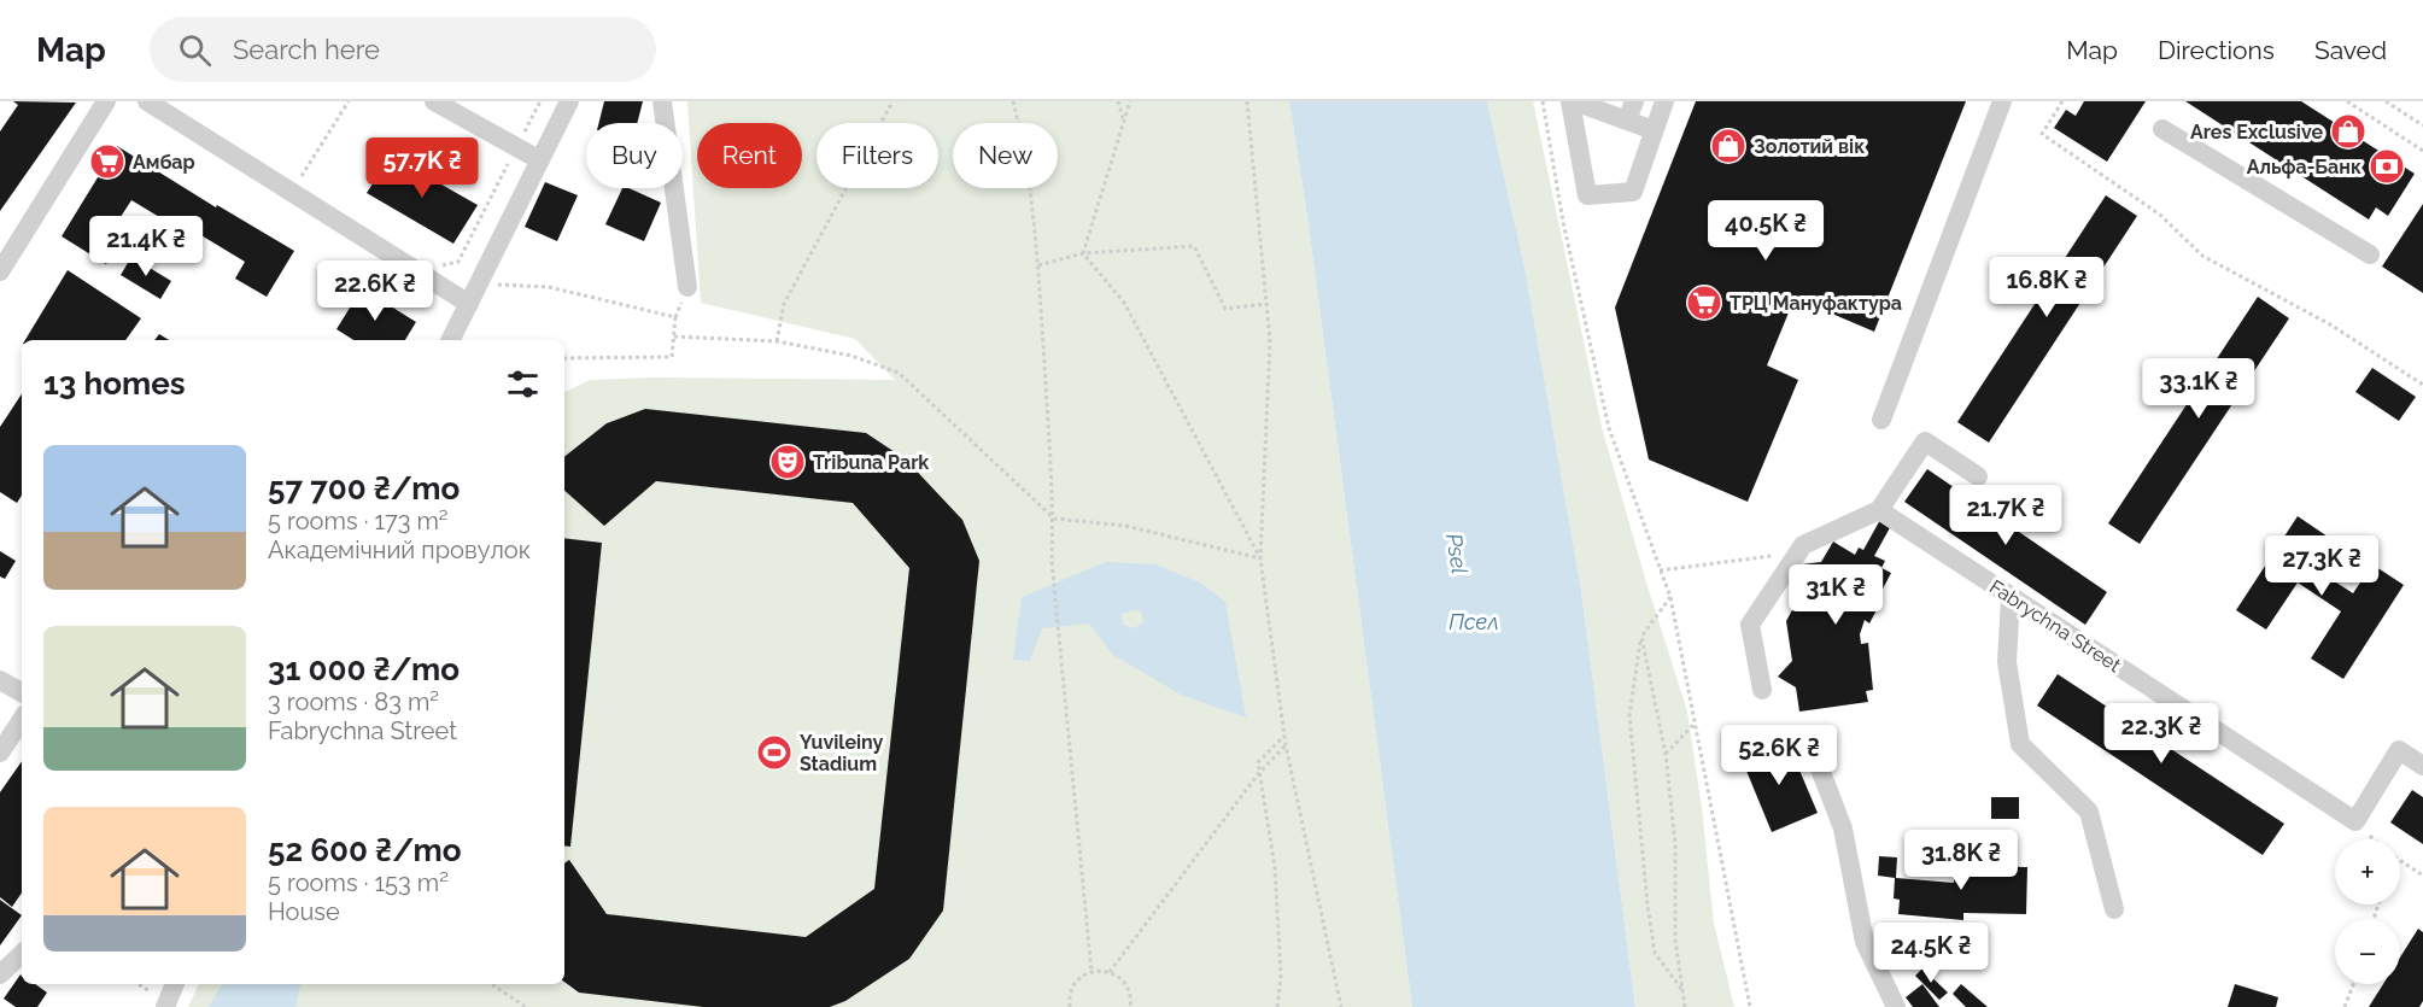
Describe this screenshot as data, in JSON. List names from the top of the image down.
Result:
{
  "streets": {
    "street": ["Fabrychna Street"]
  },
  "water": ["Psel", "Псел"],
  "places": {
    "shop": ["Ares Exclusive", "Золотий вік"],
    "supermarket": ["Амбар", "ТРЦ Мануфактура"],
    "bank": ["Альфа-Банк"],
    "theatre": ["Tribuna Park"],
    "sports": ["Yuvileiny Stadium"]
  },
  "page": {
    "header": "Map",
    "search": "Search here",
    "nav": ["Map", "Directions", "Saved"],
    "chip": [
      "Buy",
      "Rent",
      "Filters",
      "New"
    ],
    "price": [
      "57.7K ₴",
      "40.5K ₴",
      "21.4K ₴",
      "16.8K ₴",
      "22.6K ₴",
      "33.1K ₴",
      "21.7K ₴",
      "27.3K ₴",
      "31K ₴",
      "22.3K ₴",
      "52.6K ₴",
      "31.8K ₴",
      "24.5K ₴"
    ],
    "heading": "13 homes",
    "list": [
      {
        "name": "57 700 ₴/mo",
        "note": "5 rooms · 173 m² · Академічний провулок"
      },
      {
        "name": "31 000 ₴/mo",
        "note": "3 rooms · 83 m² · Fabrychna Street"
      },
      {
        "name": "52 600 ₴/mo",
        "note": "5 rooms · 153 m² · House"
      }
    ],
    "map_buttons": ["+", "−"]
  }
}
